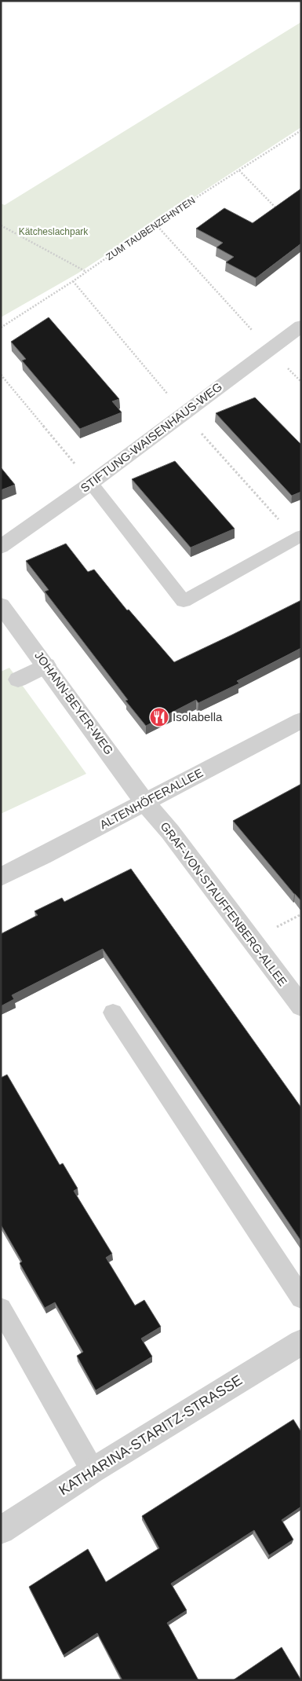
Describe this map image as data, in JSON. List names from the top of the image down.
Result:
{
  "streets": {
    "street": [
      "STIFTUNG-WAISENHAUS-WEG",
      "JOHANN-BEYER-WEG",
      "ALTENHÖFERALLEE",
      "GRAF-VON-STAUFFENBERG-ALLEE",
      "KATHARINA-STARITZ-STRASSE"
    ],
    "path": ["ZUM TAUBENZEHNTEN"]
  },
  "crossings": [
    ["JOHANN-BEYER-WEG", "ALTENHÖFERALLEE"],
    ["JOHANN-BEYER-WEG", "GRAF-VON-STAUFFENBERG-ALLEE"],
    ["ALTENHÖFERALLEE", "GRAF-VON-STAUFFENBERG-ALLEE"]
  ],
  "parks": ["Kätcheslachpark"],
  "places": {
    "restaurant": ["Isolabella"]
  }
}
